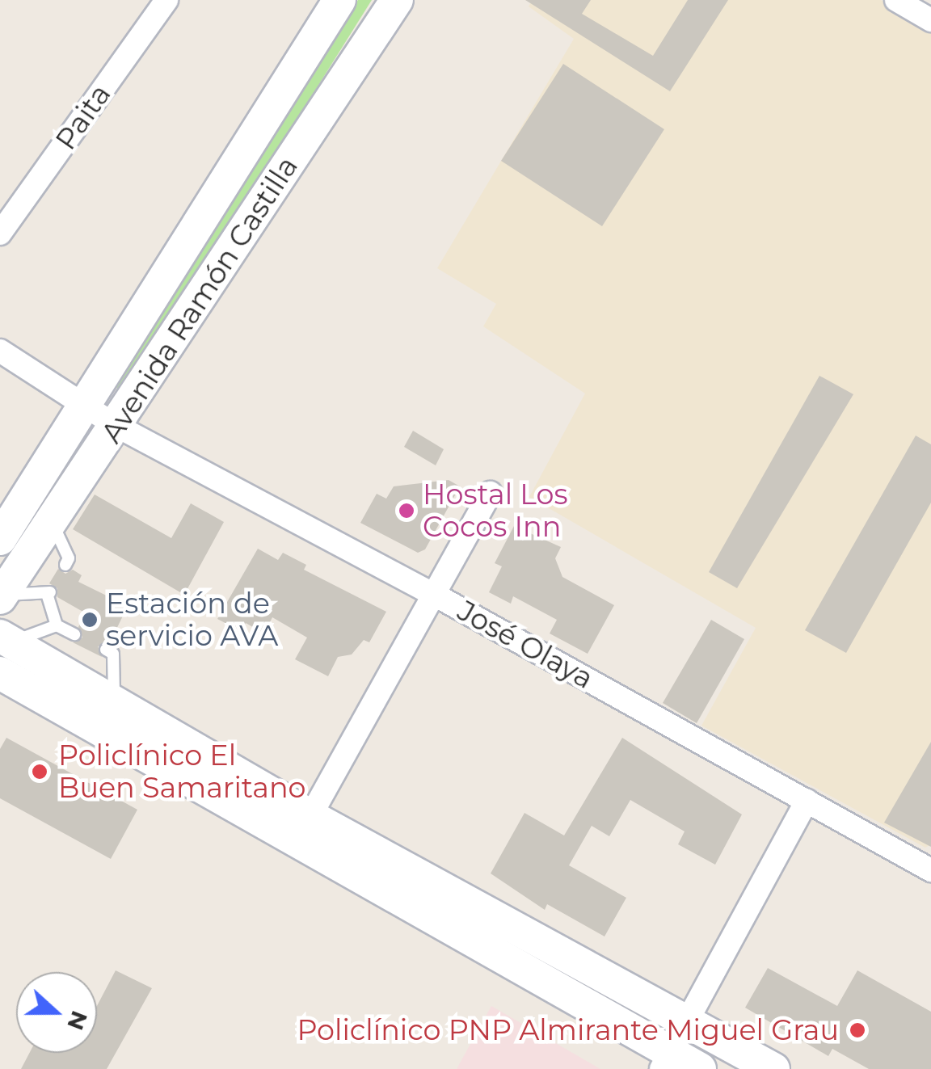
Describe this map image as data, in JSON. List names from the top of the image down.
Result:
{
  "streets": {
    "main road": ["Avenida Ramón Castilla"],
    "street": ["Paita", "José Olaya"]
  },
  "crossings": [
    ["Avenida Ramón Castilla", "José Olaya"]
  ],
  "places": [
    "Hostal Los Cocos Inn",
    "Estación de servicio AVA",
    "Policlínico El Buen Samaritano",
    "Policlínico PNP Almirante Miguel Grau"
  ],
  "north": "right"
}
